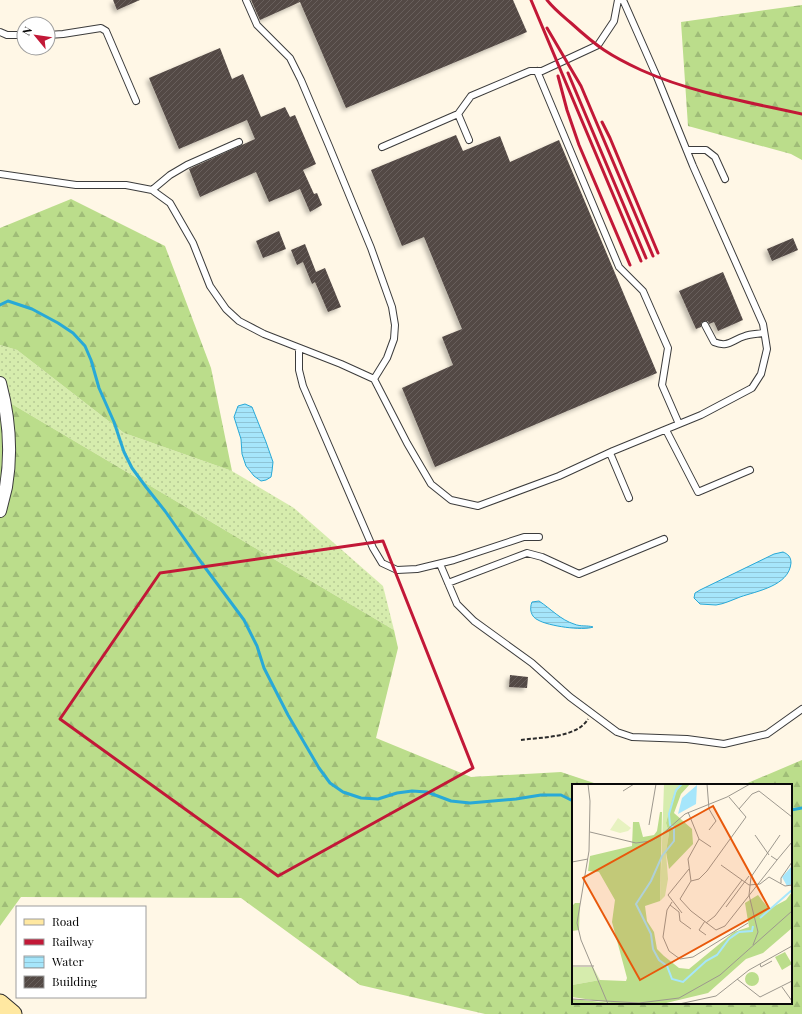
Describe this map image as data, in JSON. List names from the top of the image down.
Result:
{
  "legend": [
    "Road",
    "Railway",
    "Water",
    "Building"
  ],
  "north": "top left"
}
